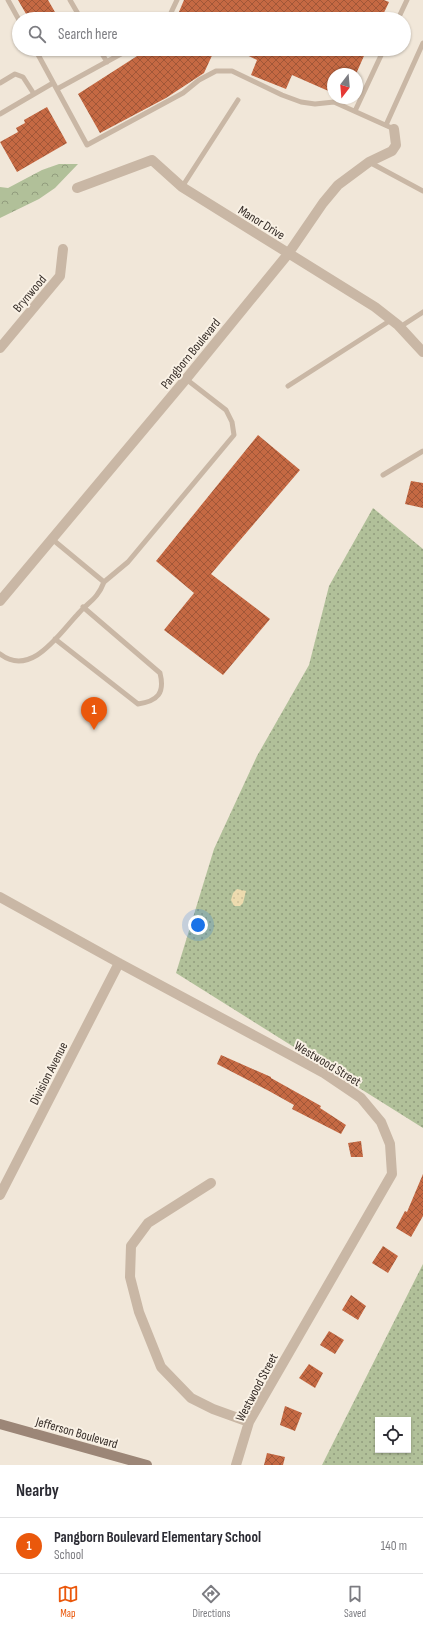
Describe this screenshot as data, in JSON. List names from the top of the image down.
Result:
{
  "streets": {
    "main road": ["Jefferson Boulevard"],
    "street": [
      "Manor Drive",
      "Brynwood",
      "Pangborn Boulevard",
      "Westwood Street",
      "Division Avenue"
    ]
  },
  "crossings": [
    ["Manor Drive", "Pangborn Boulevard"],
    ["Westwood Street", "Division Avenue"]
  ],
  "north": "bottom",
  "page": {
    "search": "Search here",
    "pins": "1",
    "heading": "Nearby",
    "list": [
      {
        "mark": "1",
        "name": "Pangborn Boulevard Elementary School",
        "note": "School",
        "value": "140 m"
      }
    ],
    "nav": ["Map", "Directions", "Saved"]
  }
}
